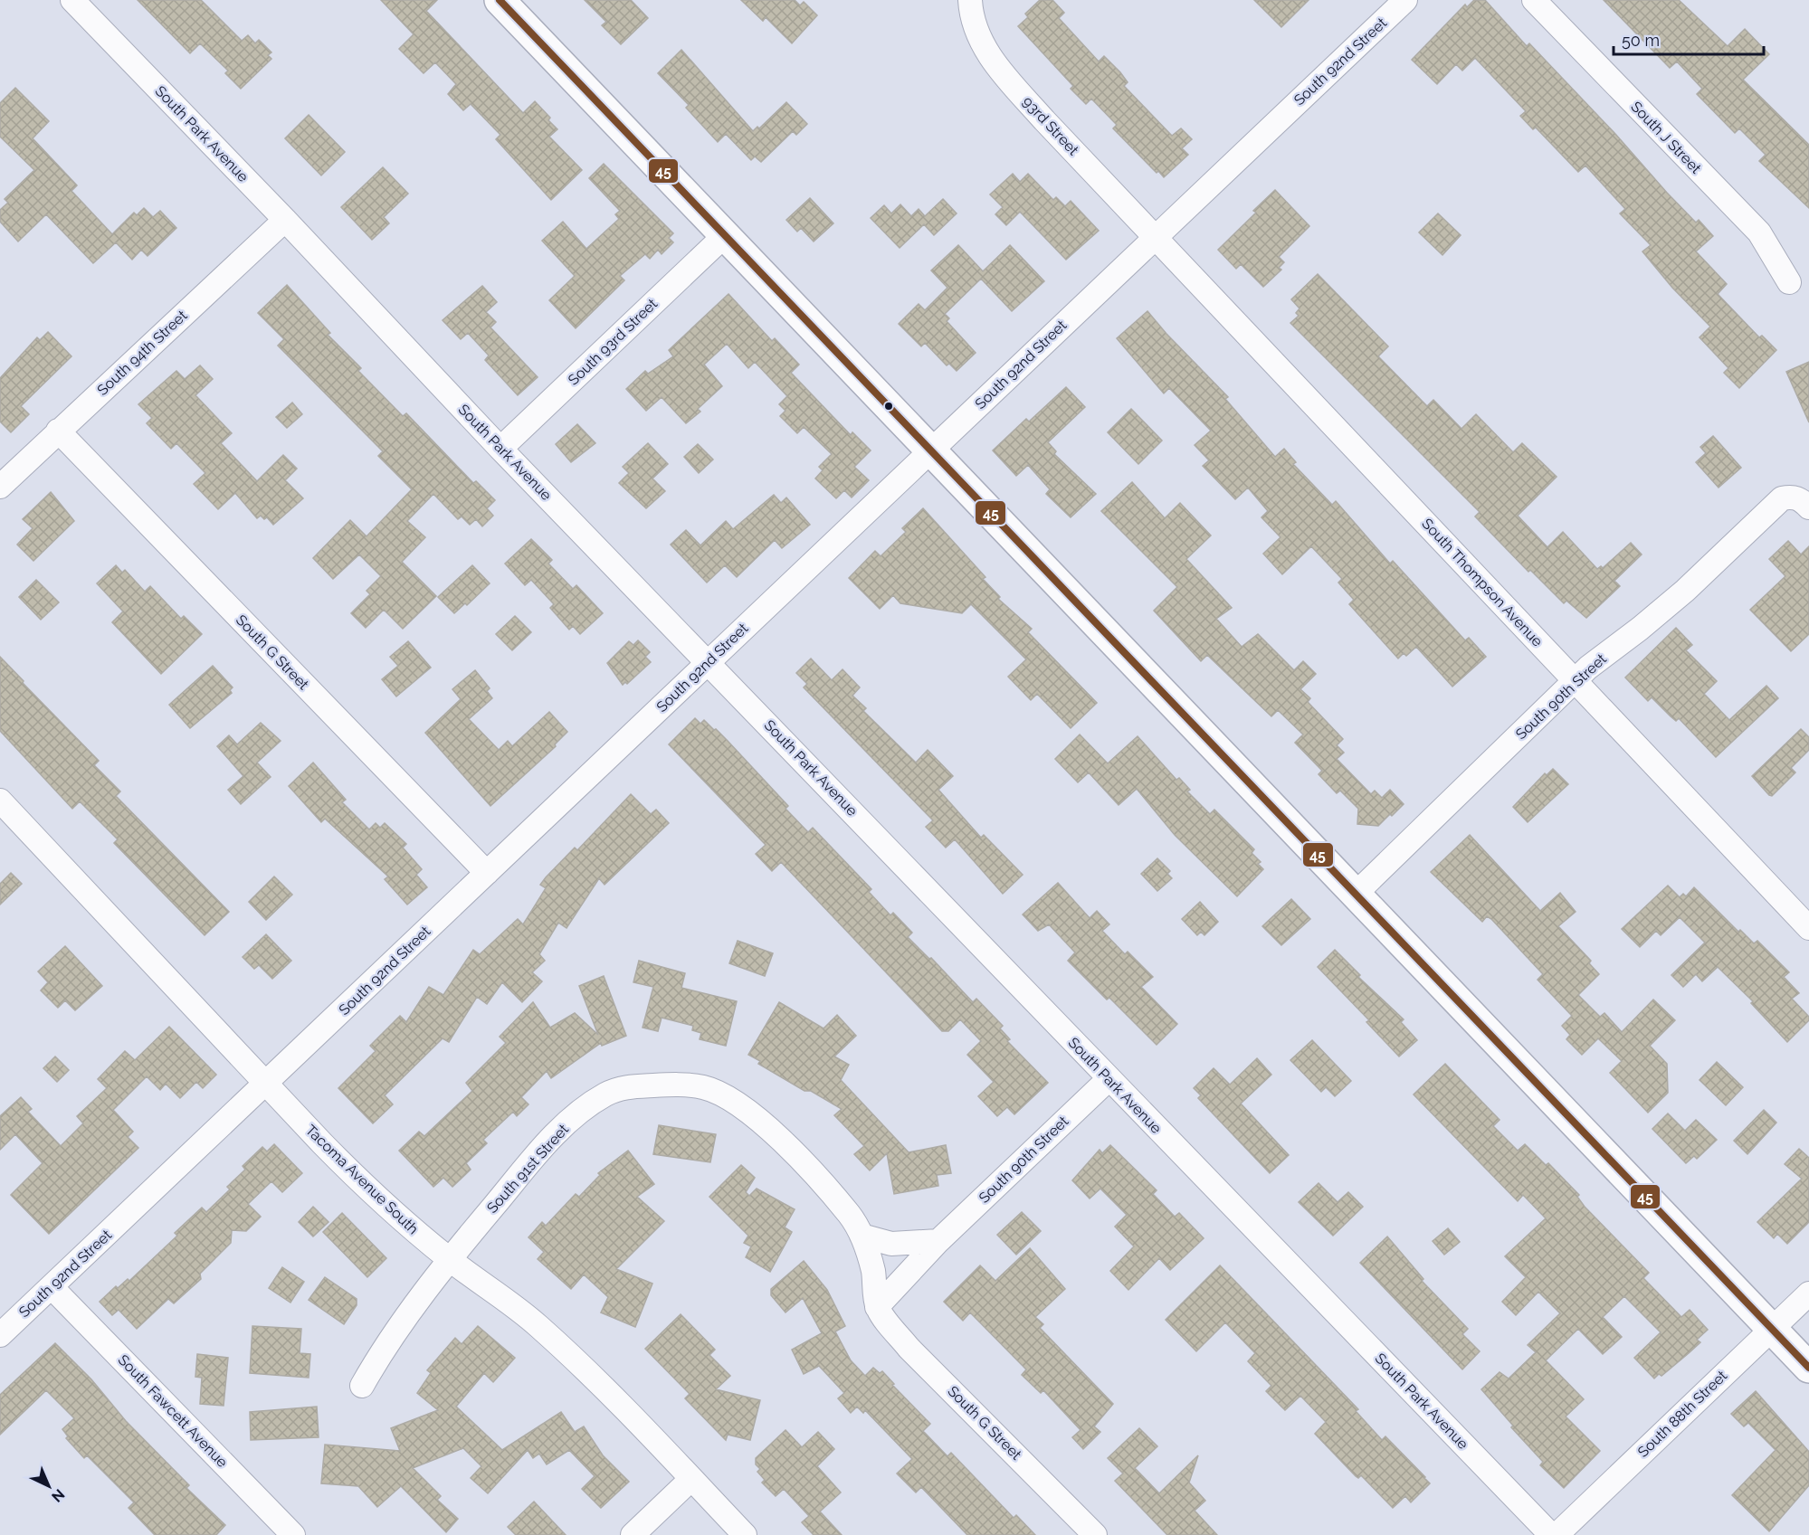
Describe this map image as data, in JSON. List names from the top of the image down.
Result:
{
  "streets": {
    "street": [
      "South 92nd Street",
      "93rd Street",
      "South Park Avenue",
      "South J Street",
      "South 93rd Street",
      "South 94th Street",
      "South Thompson Avenue",
      "South G Street",
      "South 90th Street",
      "South 91st Street",
      "Tacoma Avenue South",
      "South Fawcett Avenue",
      "South 88th Street"
    ]
  },
  "crossings": [
    ["South 92nd Street", "93rd Street"],
    ["South 92nd Street", "South Park Avenue"],
    ["South 92nd Street", "South Thompson Avenue"],
    ["South 92nd Street", "South G Street"],
    ["South 92nd Street", "Tacoma Avenue South"],
    ["South 92nd Street", "South Fawcett Avenue"],
    ["93rd Street", "South Thompson Avenue"],
    ["South Park Avenue", "South 93rd Street"],
    ["South Park Avenue", "South 94th Street"],
    ["South Park Avenue", "South 90th Street"],
    ["South 94th Street", "South G Street"],
    ["South Thompson Avenue", "South 90th Street"],
    ["South G Street", "South 90th Street"],
    ["South G Street", "South 91st Street"],
    ["South 90th Street", "South 91st Street"],
    ["South 91st Street", "Tacoma Avenue South"]
  ],
  "lines": ["transit line 45"],
  "scale_bar": "50 m",
  "north": "bottom right"
}
